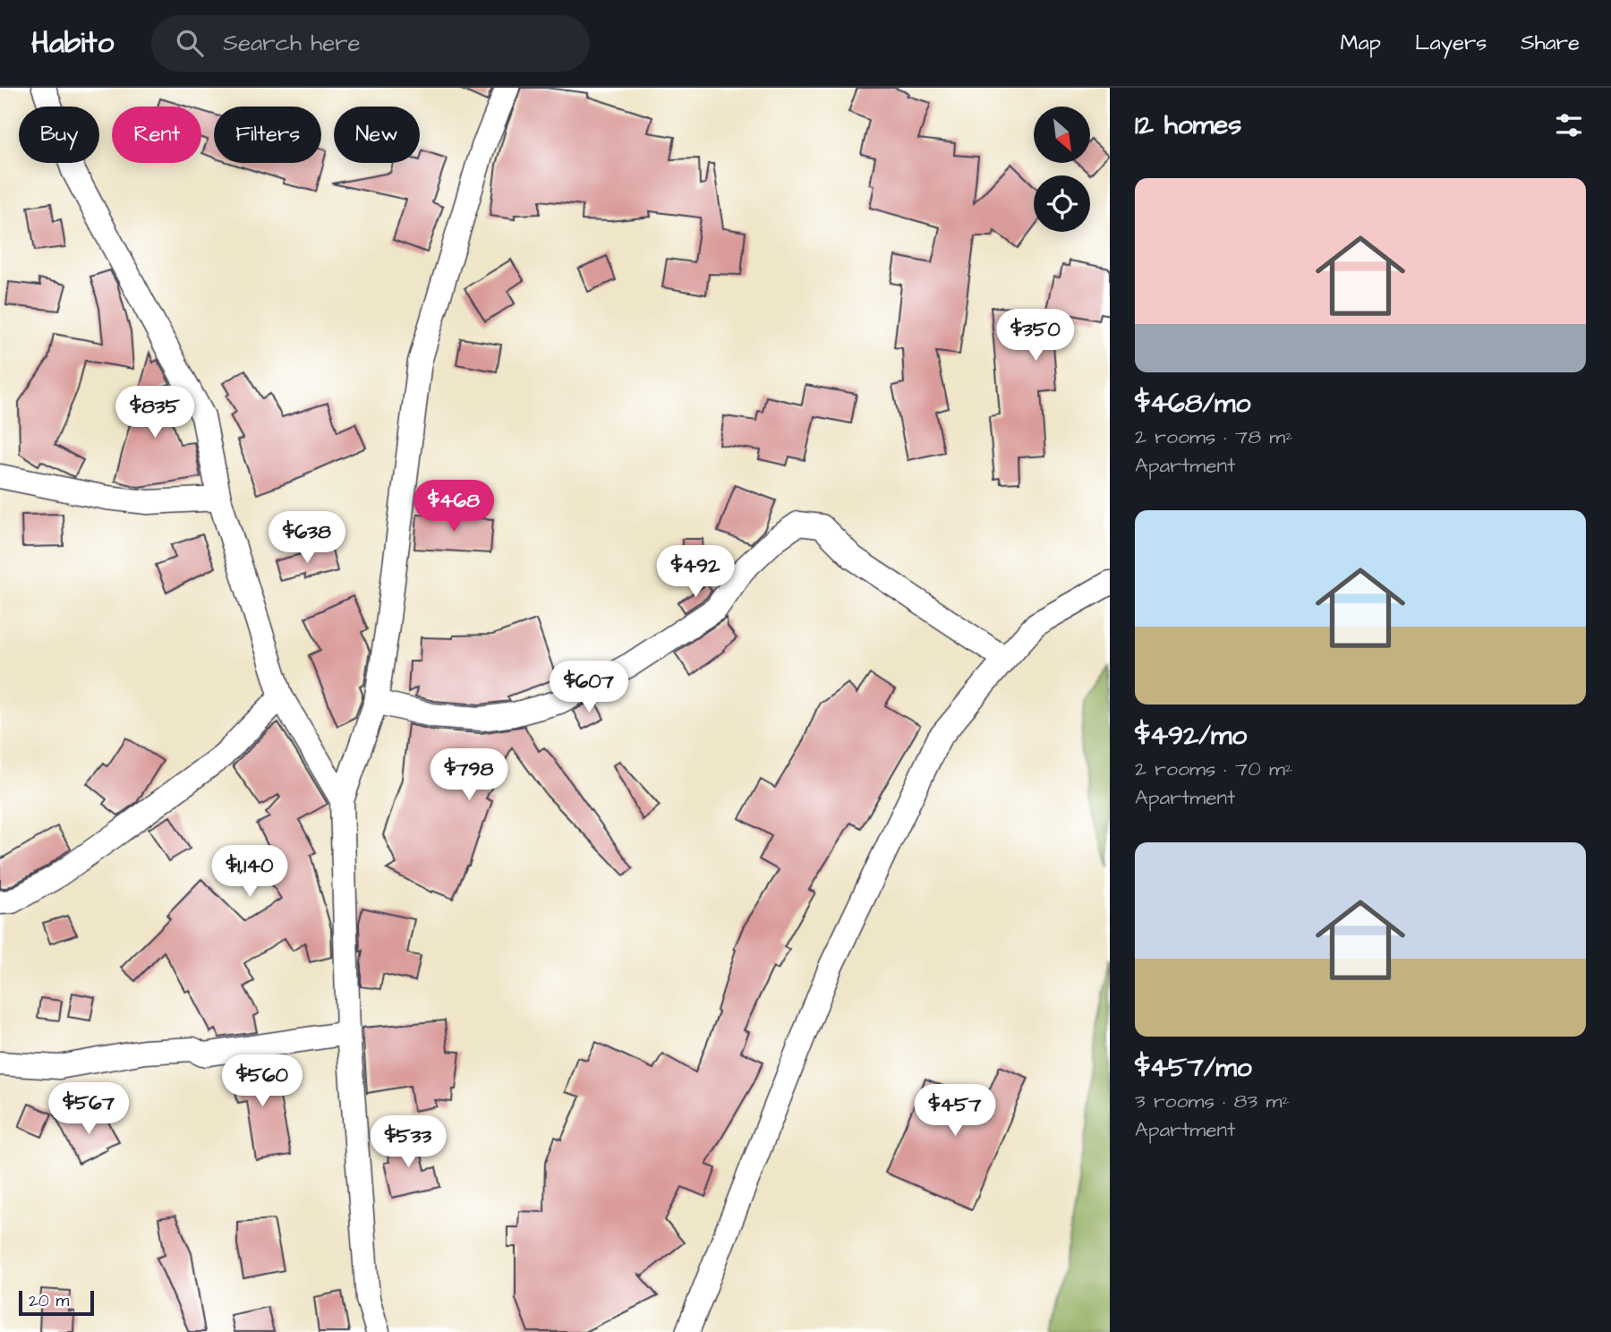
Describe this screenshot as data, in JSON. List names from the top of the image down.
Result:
{
  "scale_bar": "20 m",
  "north": "bottom right",
  "page": {
    "header": "Habito",
    "search": "Search here",
    "nav": ["Map", "Layers", "Share"],
    "heading": "12 homes",
    "chip": [
      "Buy",
      "Rent",
      "Filters",
      "New"
    ],
    "list": [
      {
        "name": "$468/mo",
        "note": "2 rooms · 78 m² · Apartment"
      },
      {
        "name": "$492/mo",
        "note": "2 rooms · 70 m² · Apartment"
      },
      {
        "name": "$457/mo",
        "note": "3 rooms · 83 m² · Apartment"
      }
    ],
    "price": [
      "$350",
      "$835",
      "$468",
      "$638",
      "$492",
      "$607",
      "$798",
      "$1,140",
      "$560",
      "$567",
      "$457",
      "$533"
    ],
    "scale": "20 m"
  }
}
